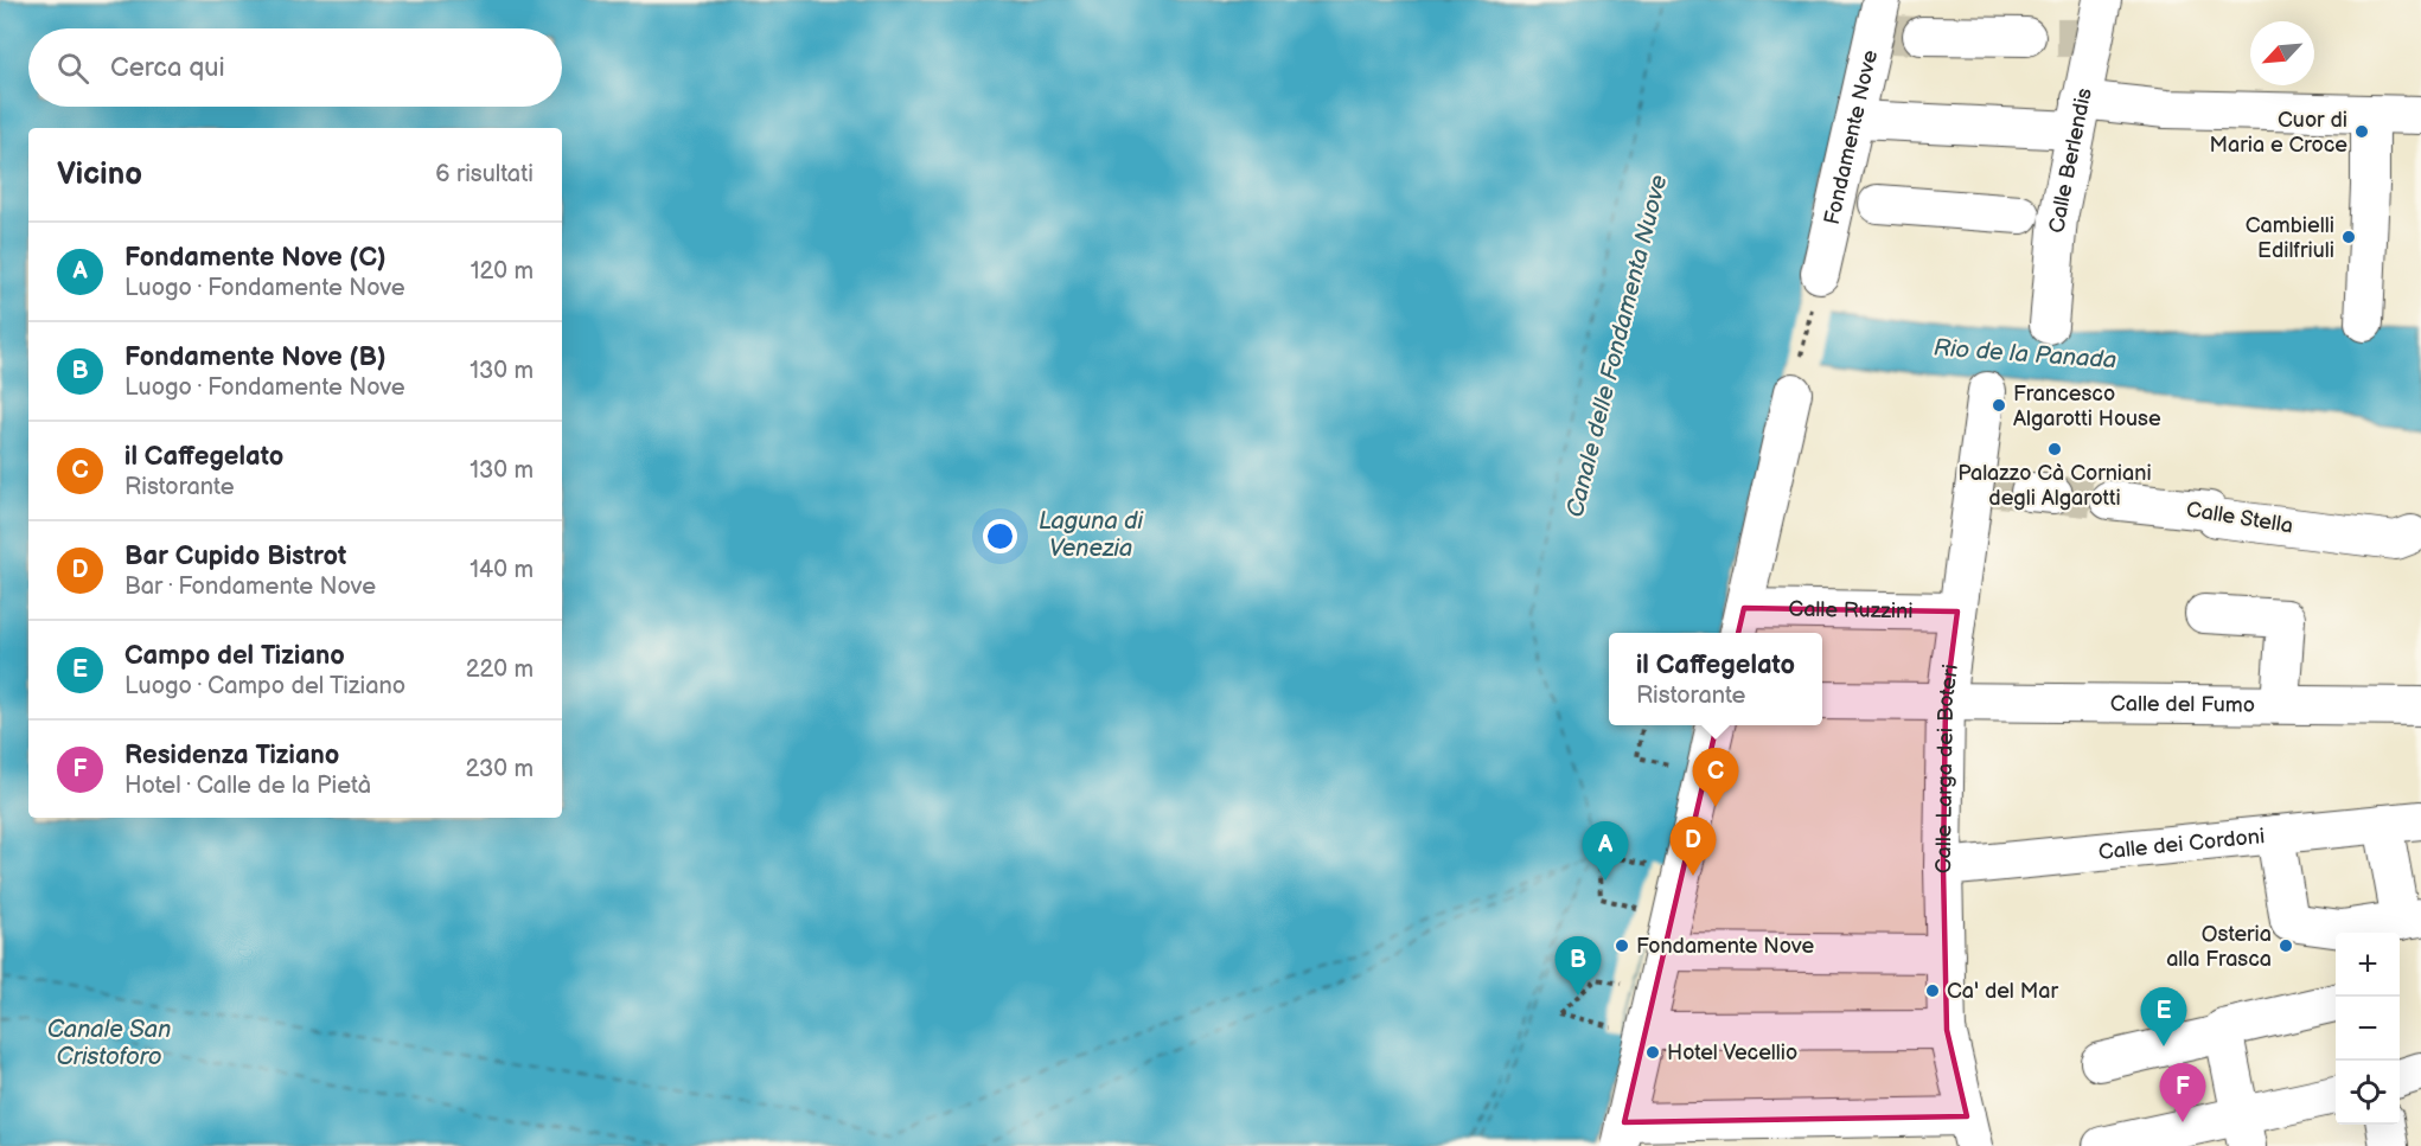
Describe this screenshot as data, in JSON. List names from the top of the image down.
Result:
{
  "streets": {
    "street": [
      "Fondamente Nove",
      "Calle Berlendis",
      "Calle Stella",
      "Calle Ruzzini",
      "Calle del Fumo",
      "Calle Larga dei Boteri",
      "Calle dei Cordoni"
    ]
  },
  "crossings": [
    ["Calle Ruzzini", "Calle Larga dei Boteri"],
    ["Calle del Fumo", "Calle Larga dei Boteri"],
    ["Calle Larga dei Boteri", "Calle dei Cordoni"]
  ],
  "water": [
    "Canale delle Fondamenta Nuove",
    "Rio de la Panada",
    "Laguna di Venezia",
    "Canale San Cristoforo"
  ],
  "places": [
    "Cuor di Maria e Croce",
    "Cambielli Edilfriuli",
    "Francesco Algarotti House",
    "Palazzo Cà Corniani degli Algarotti",
    "Fondamente Nove",
    "Osteria alla Frasca",
    "Ca' del Mar",
    "Hotel Vecellio"
  ],
  "north": "bottom left",
  "page": {
    "search": "Cerca qui",
    "heading": ["Vicino", "6 risultati"],
    "list": [
      {
        "mark": "A",
        "name": "Fondamente Nove (C)",
        "note": "Luogo · Fondamente Nove",
        "value": "120 m"
      },
      {
        "mark": "B",
        "name": "Fondamente Nove (B)",
        "note": "Luogo · Fondamente Nove",
        "value": "130 m"
      },
      {
        "mark": "C",
        "name": "il Caffegelato",
        "note": "Ristorante",
        "value": "130 m"
      },
      {
        "mark": "D",
        "name": "Bar Cupido Bistrot",
        "note": "Bar · Fondamente Nove",
        "value": "140 m"
      },
      {
        "mark": "E",
        "name": "Campo del Tiziano",
        "note": "Luogo · Campo del Tiziano",
        "value": "220 m"
      },
      {
        "mark": "F",
        "name": "Residenza Tiziano",
        "note": "Hotel · Calle de la Pietà",
        "value": "230 m"
      }
    ],
    "popup": ["il Caffegelato", "Ristorante"],
    "pins": [
      "C",
      "D",
      "A",
      "B",
      "E",
      "F"
    ],
    "map_buttons": ["+", "−"]
  }
}
